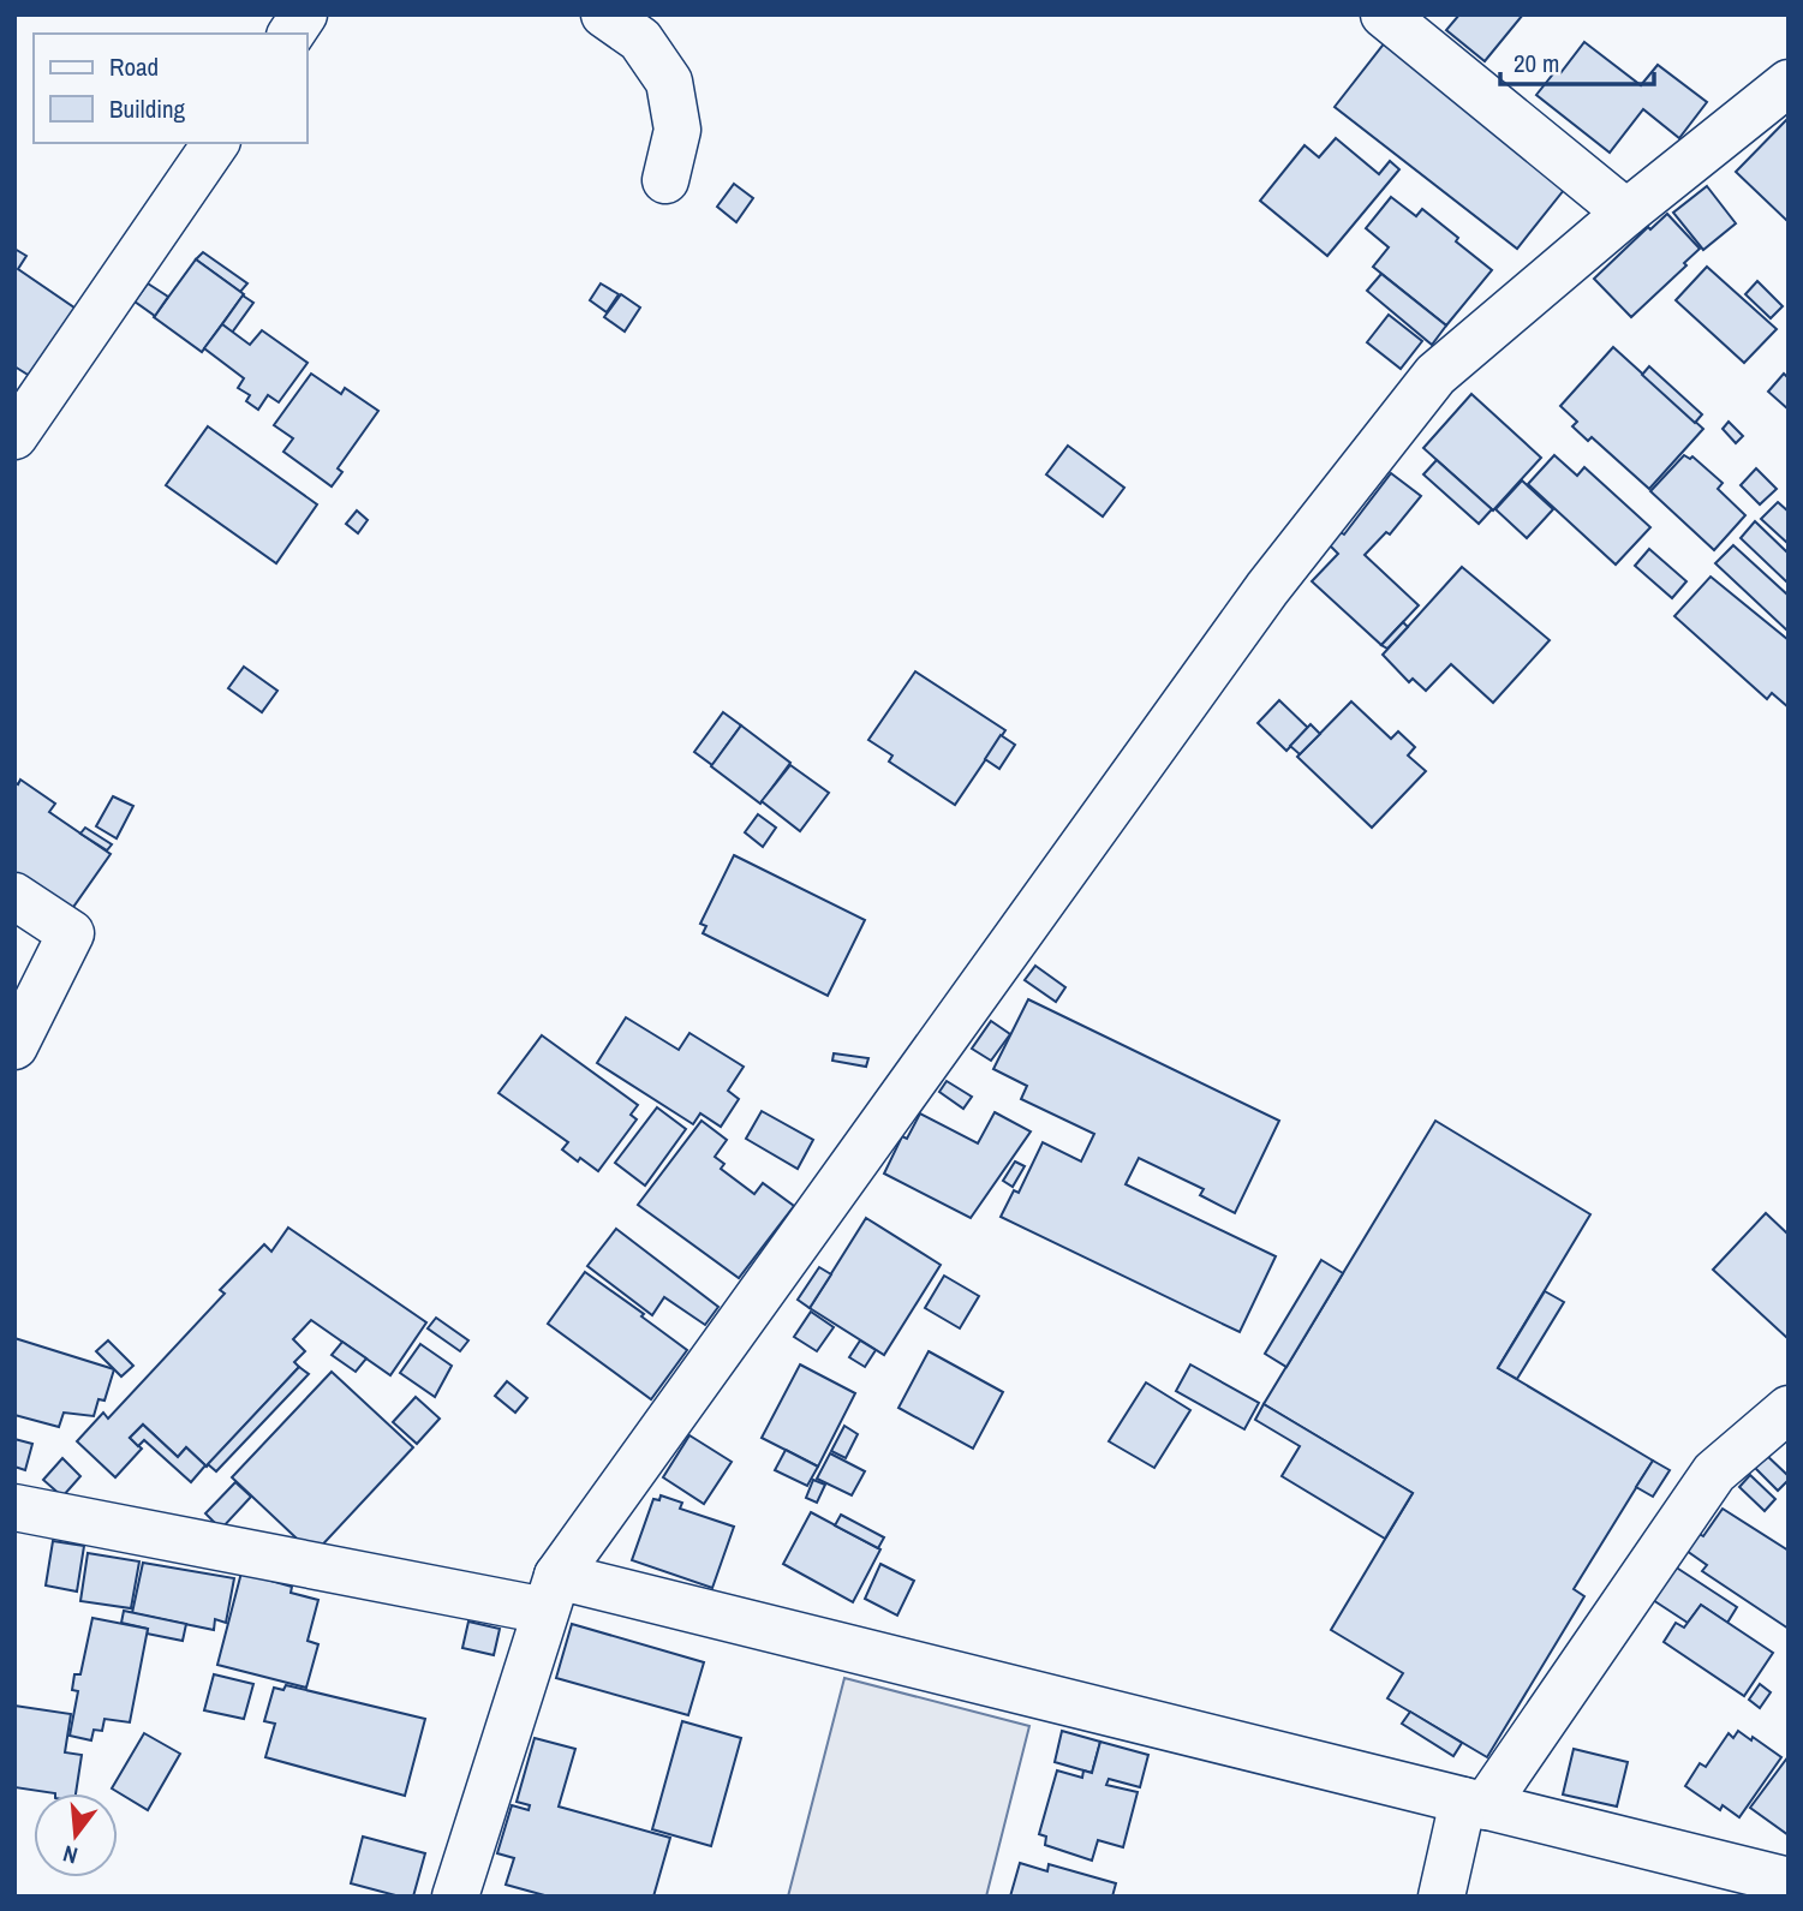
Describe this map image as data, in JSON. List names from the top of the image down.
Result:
{
  "legend": ["Road", "Building"],
  "scale_bar": "20 m",
  "north": "bottom"
}
